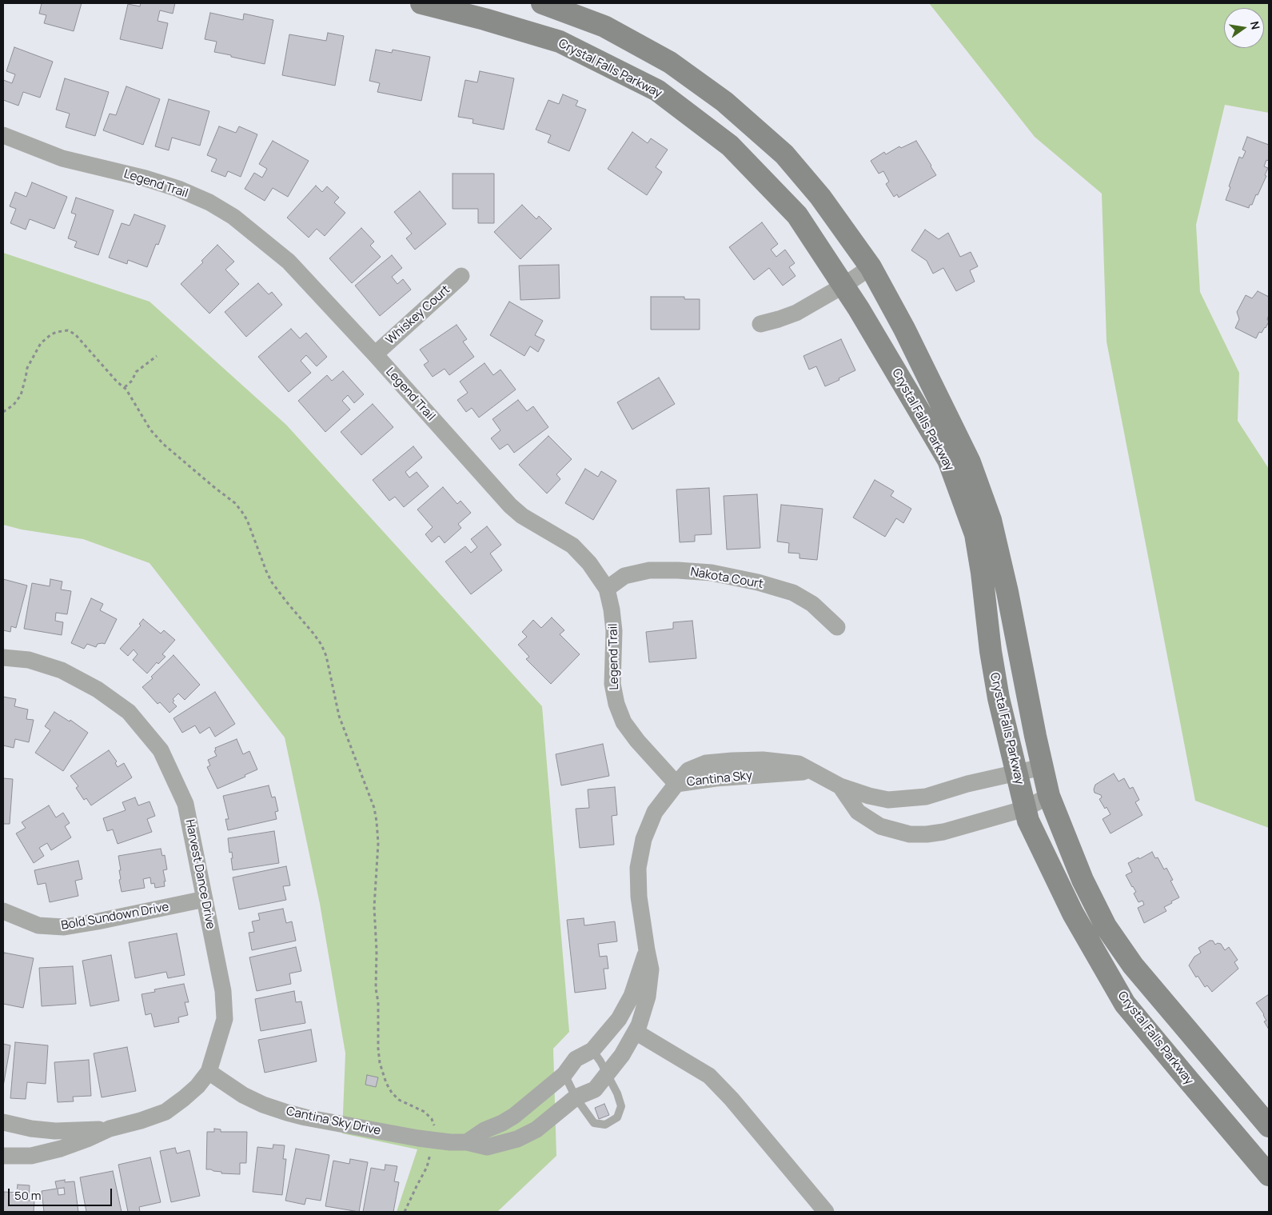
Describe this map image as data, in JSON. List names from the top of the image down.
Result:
{
  "streets": {
    "street": [
      "Crystal Falls Parkway",
      "Legend Trail",
      "Whiskey Court",
      "Nakota Court",
      "Cantina Sky",
      "Harvest Dance Drive",
      "Bold Sundown Drive",
      "Cantina Sky Drive"
    ]
  },
  "crossings": [
    ["Crystal Falls Parkway", "Cantina Sky"],
    ["Legend Trail", "Whiskey Court"],
    ["Legend Trail", "Nakota Court"],
    ["Legend Trail", "Cantina Sky"],
    ["Legend Trail", "Cantina Sky Drive"],
    ["Cantina Sky", "Cantina Sky Drive"],
    ["Harvest Dance Drive", "Bold Sundown Drive"],
    ["Harvest Dance Drive", "Cantina Sky Drive"]
  ],
  "scale_bar": "50 m",
  "north": "right"
}
